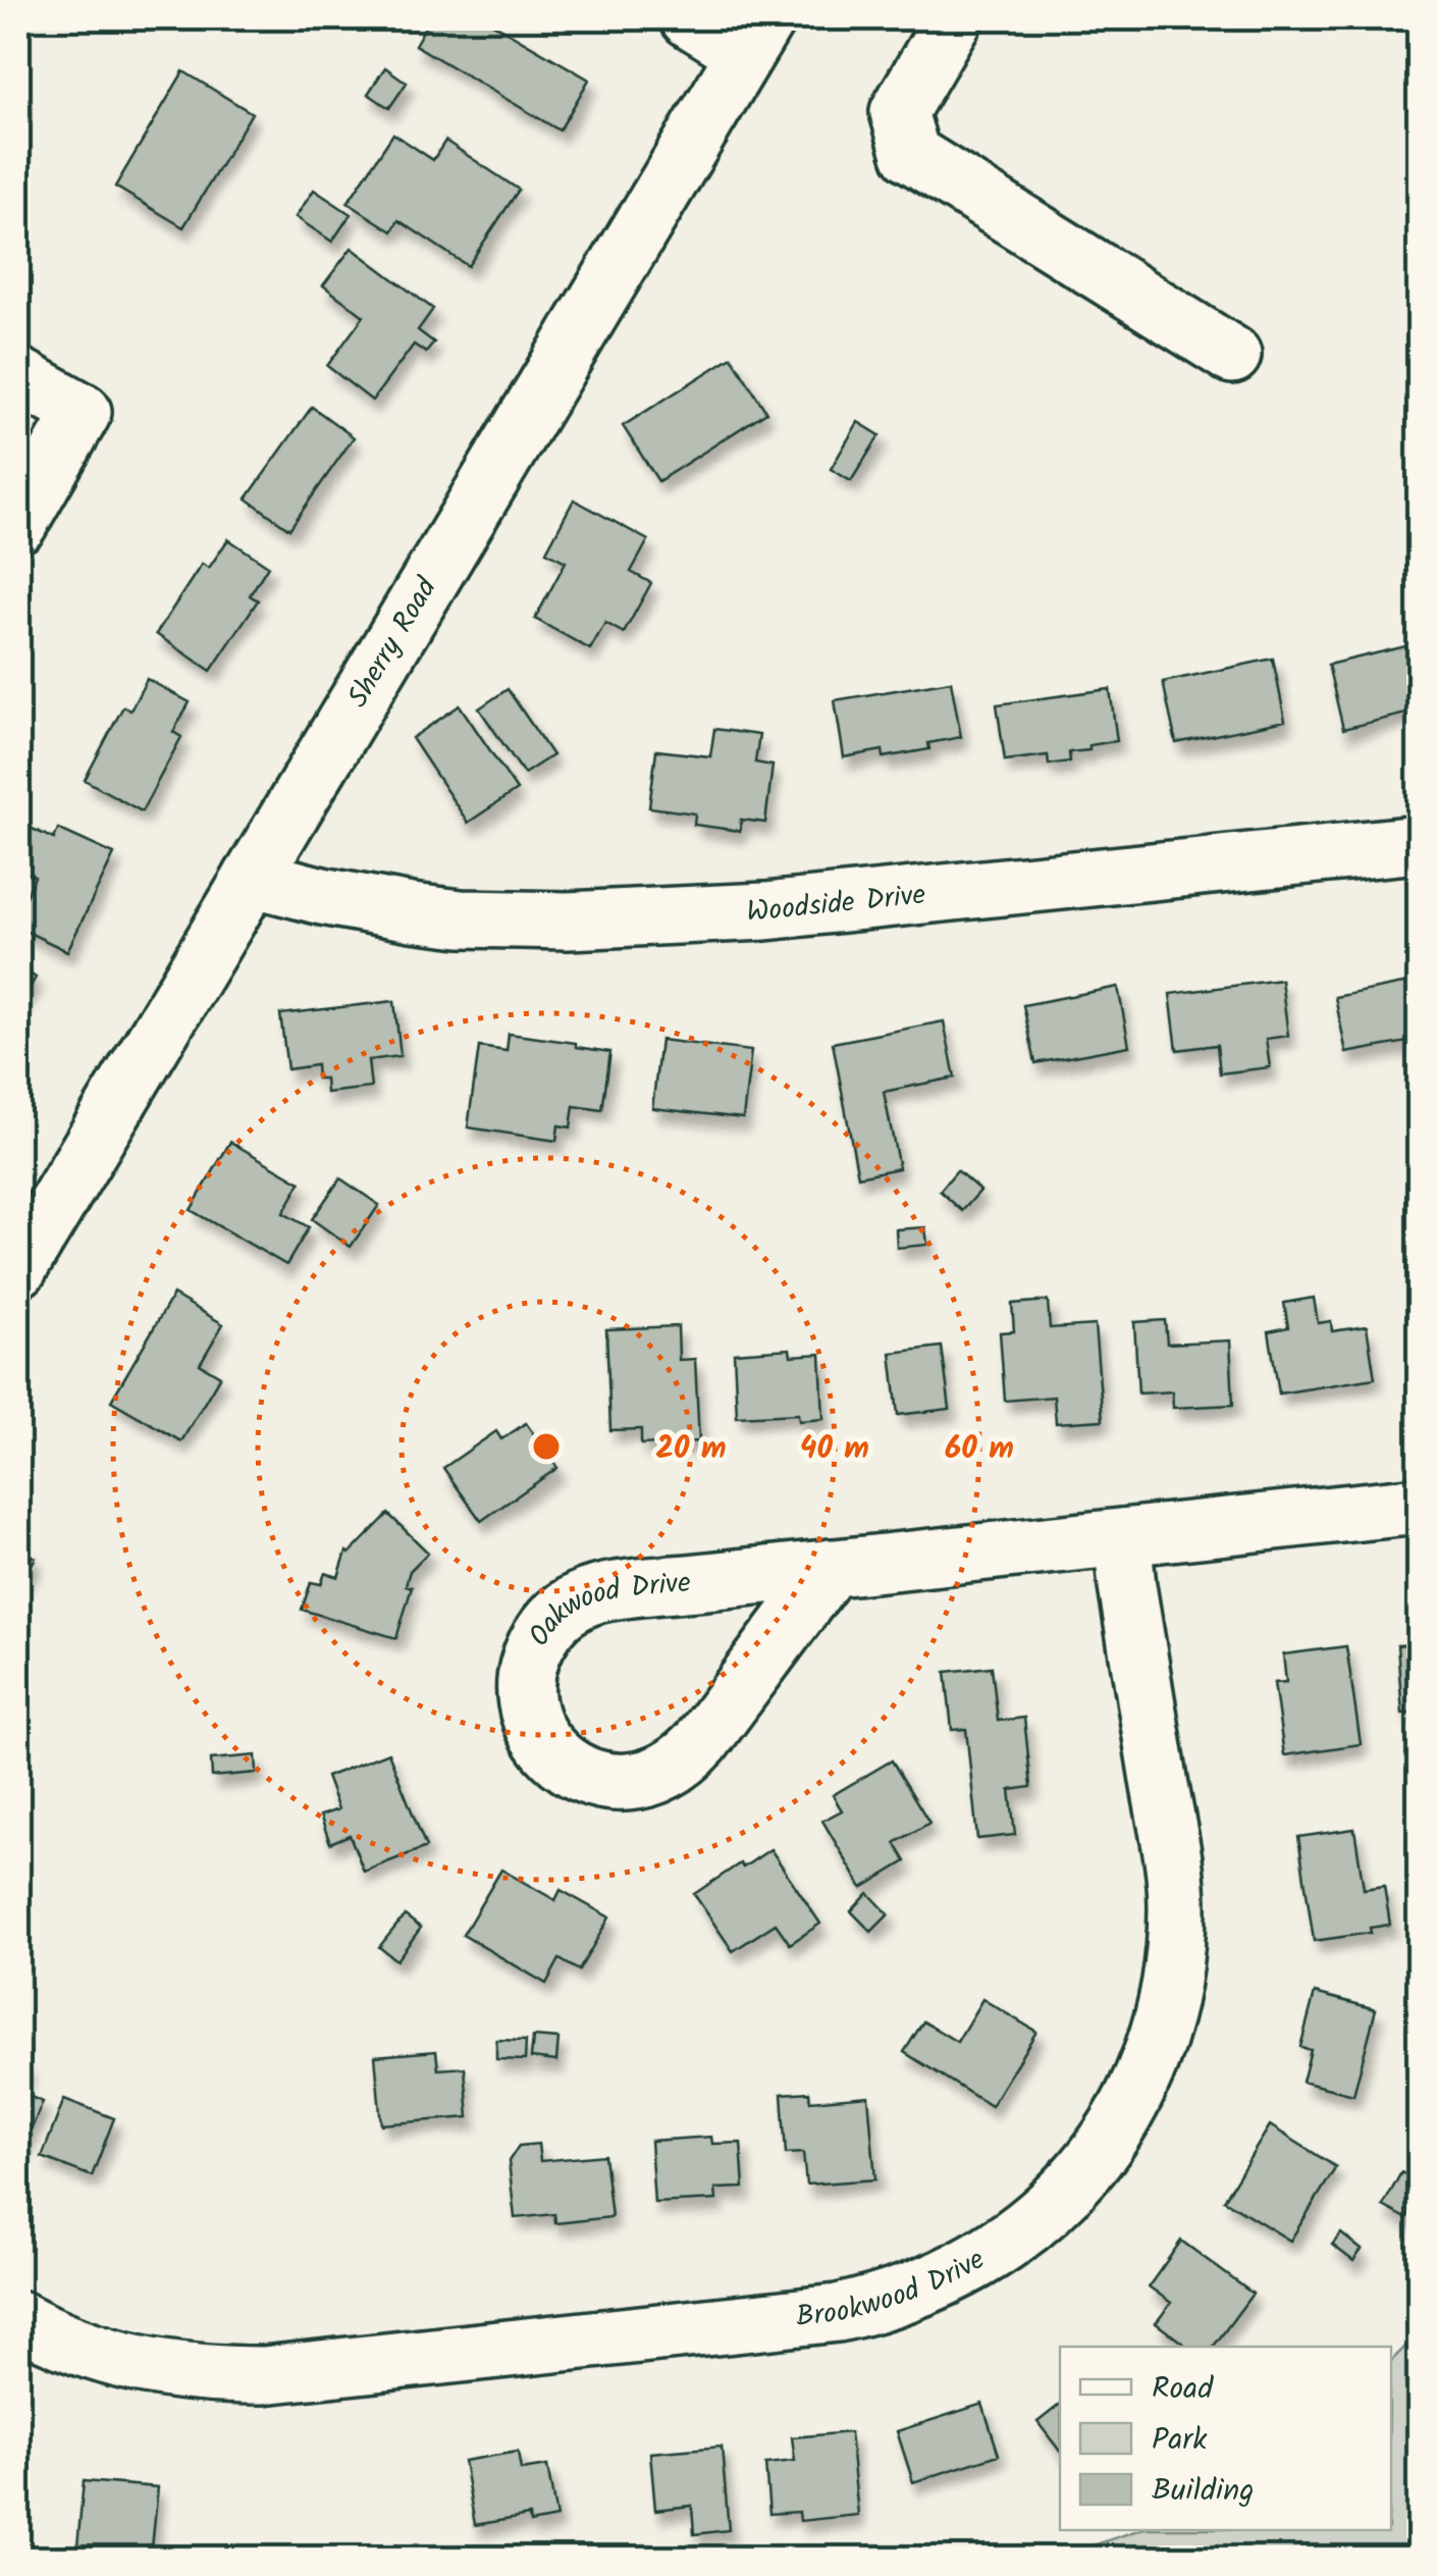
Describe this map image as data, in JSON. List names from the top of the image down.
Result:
{
  "streets": {
    "street": [
      "Sherry Road",
      "Woodside Drive",
      "Oakwood Drive",
      "Brookwood Drive"
    ]
  },
  "crossings": [
    ["Sherry Road", "Woodside Drive"],
    ["Oakwood Drive", "Brookwood Drive"]
  ],
  "legend": ["Road", "Park", "Building"],
  "rings": ["20 m", "40 m", "60 m"]
}
